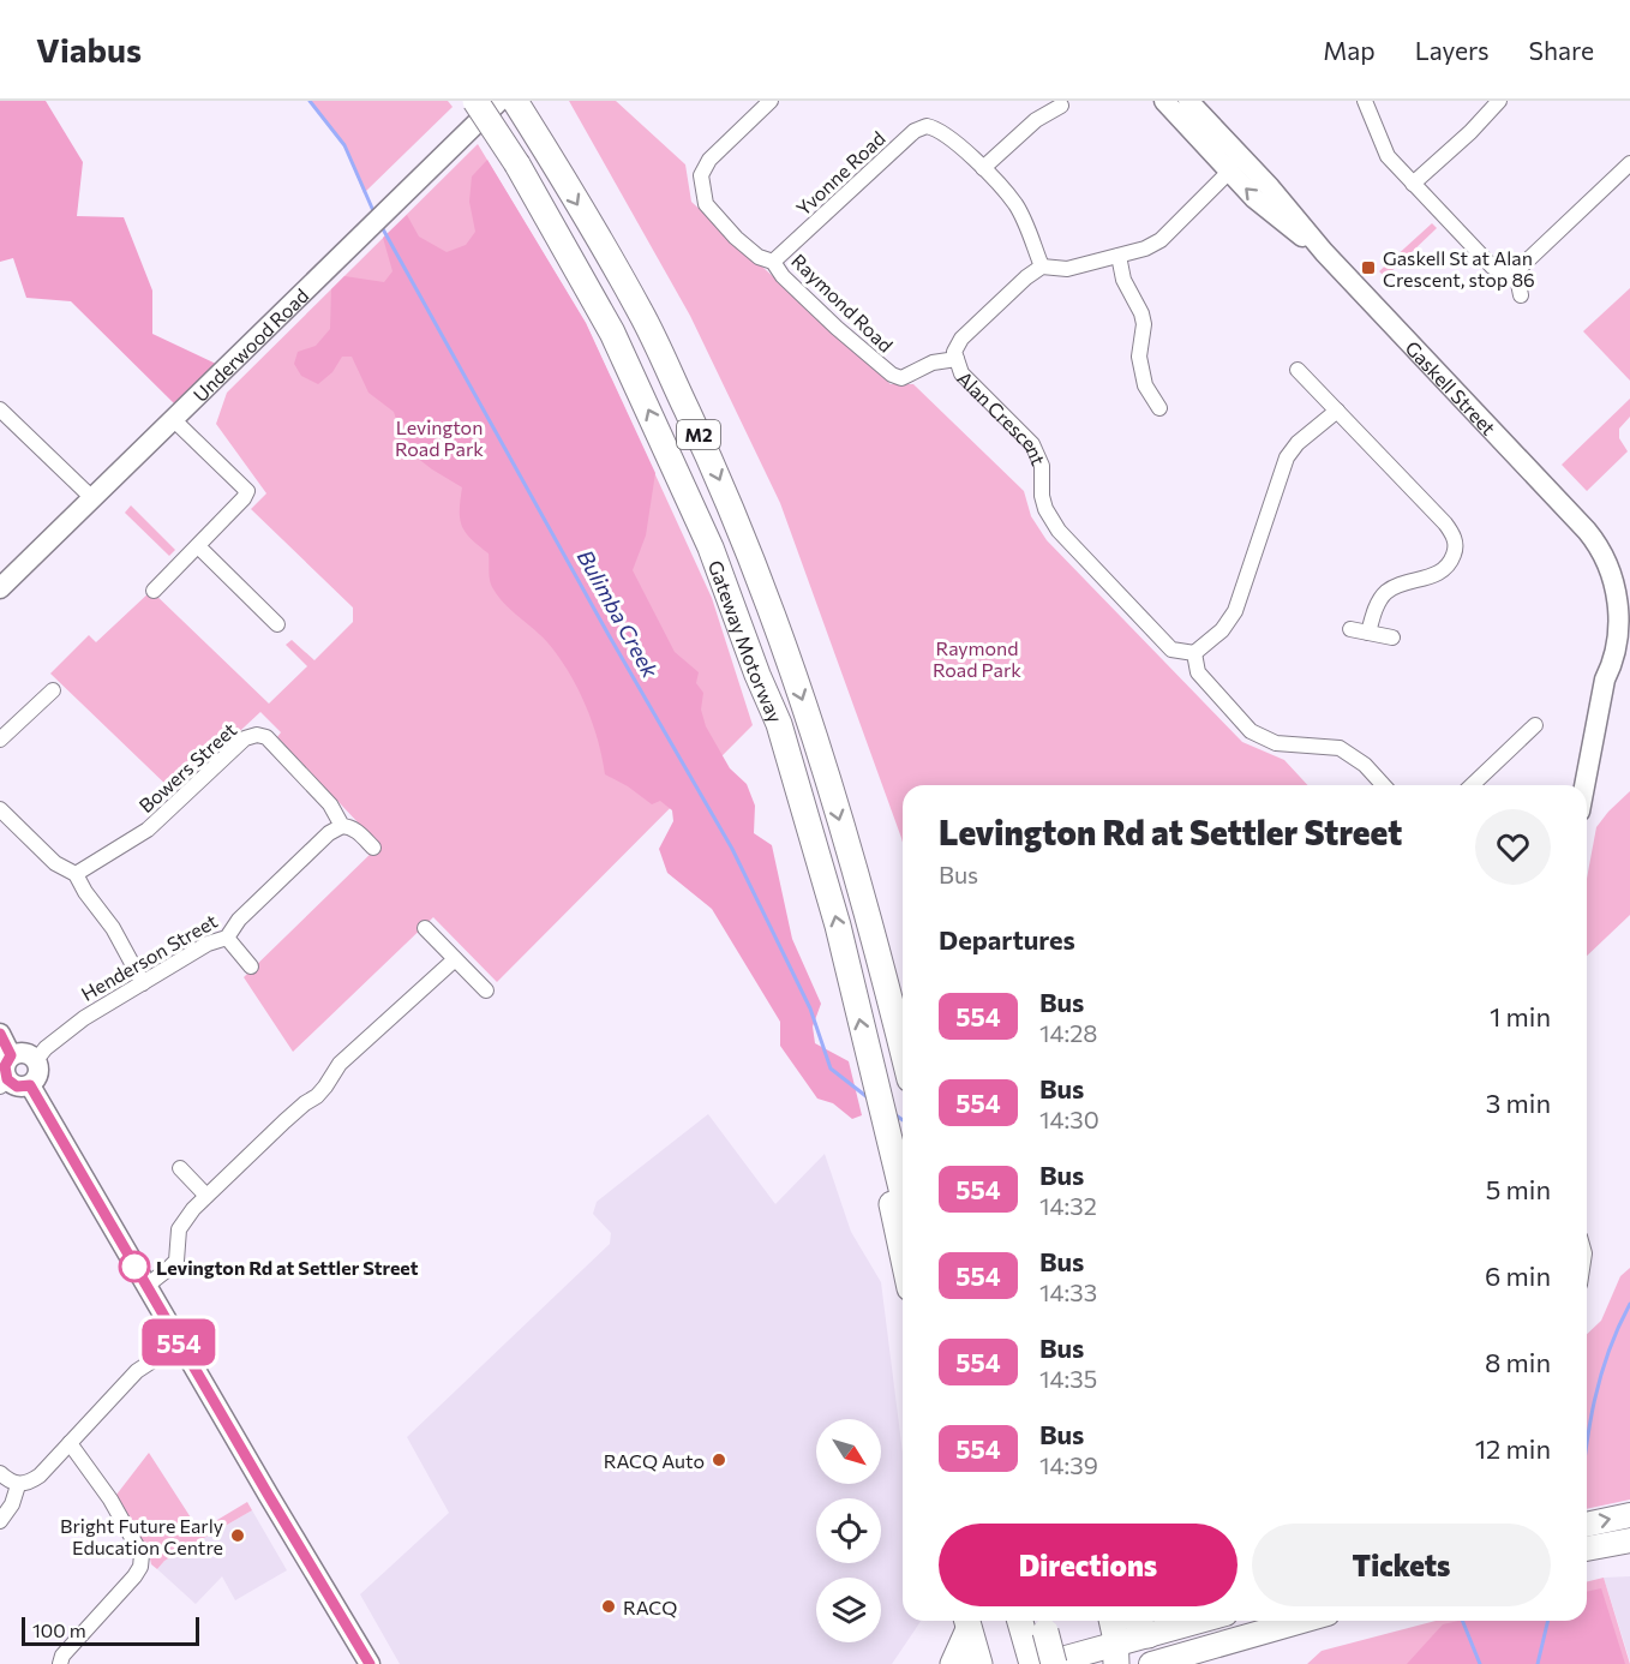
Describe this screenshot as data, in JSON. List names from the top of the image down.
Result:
{
  "streets": {
    "highway": ["M2", "Gateway Motorway"],
    "street": [
      "Yvonne Road",
      "Raymond Road",
      "Underwood Road",
      "Gaskell Street",
      "Alan Crescent",
      "Bowers Street",
      "Henderson Street"
    ]
  },
  "crossings": [
    ["Yvonne Road", "Raymond Road"],
    ["Yvonne Road", "Alan Crescent"],
    ["Raymond Road", "Alan Crescent"],
    ["Bowers Street", "Henderson Street"]
  ],
  "water": ["Bulimba Creek"],
  "parks": ["Levington Road Park", "Raymond Road Park"],
  "places": {
    "transit": ["Gaskell St at Alan Crescent, stop 86"],
    "other": [
      "Levington Rd at Settler Street",
      "RACQ Auto",
      "Bright Future Early Education Centre",
      "RACQ"
    ]
  },
  "lines": ["bus line 554"],
  "scale_bar": "100 m",
  "north": "bottom right",
  "page": {
    "header": "Viabus",
    "nav": ["Map", "Layers", "Share"],
    "on_map": "554",
    "heading": [
      ["Levington Rd at Settler Street", "Bus"],
      "Departures"
    ],
    "list": [
      {
        "mark": "554",
        "name": "Bus",
        "note": "14:28",
        "value": "1 min"
      },
      {
        "mark": "554",
        "name": "Bus",
        "note": "14:30",
        "value": "3 min"
      },
      {
        "mark": "554",
        "name": "Bus",
        "note": "14:32",
        "value": "5 min"
      },
      {
        "mark": "554",
        "name": "Bus",
        "note": "14:33",
        "value": "6 min"
      },
      {
        "mark": "554",
        "name": "Bus",
        "note": "14:35",
        "value": "8 min"
      },
      {
        "mark": "554",
        "name": "Bus",
        "note": "14:39",
        "value": "12 min"
      }
    ],
    "buttons": ["Directions", "Tickets"],
    "scale": "100 m"
  }
}
